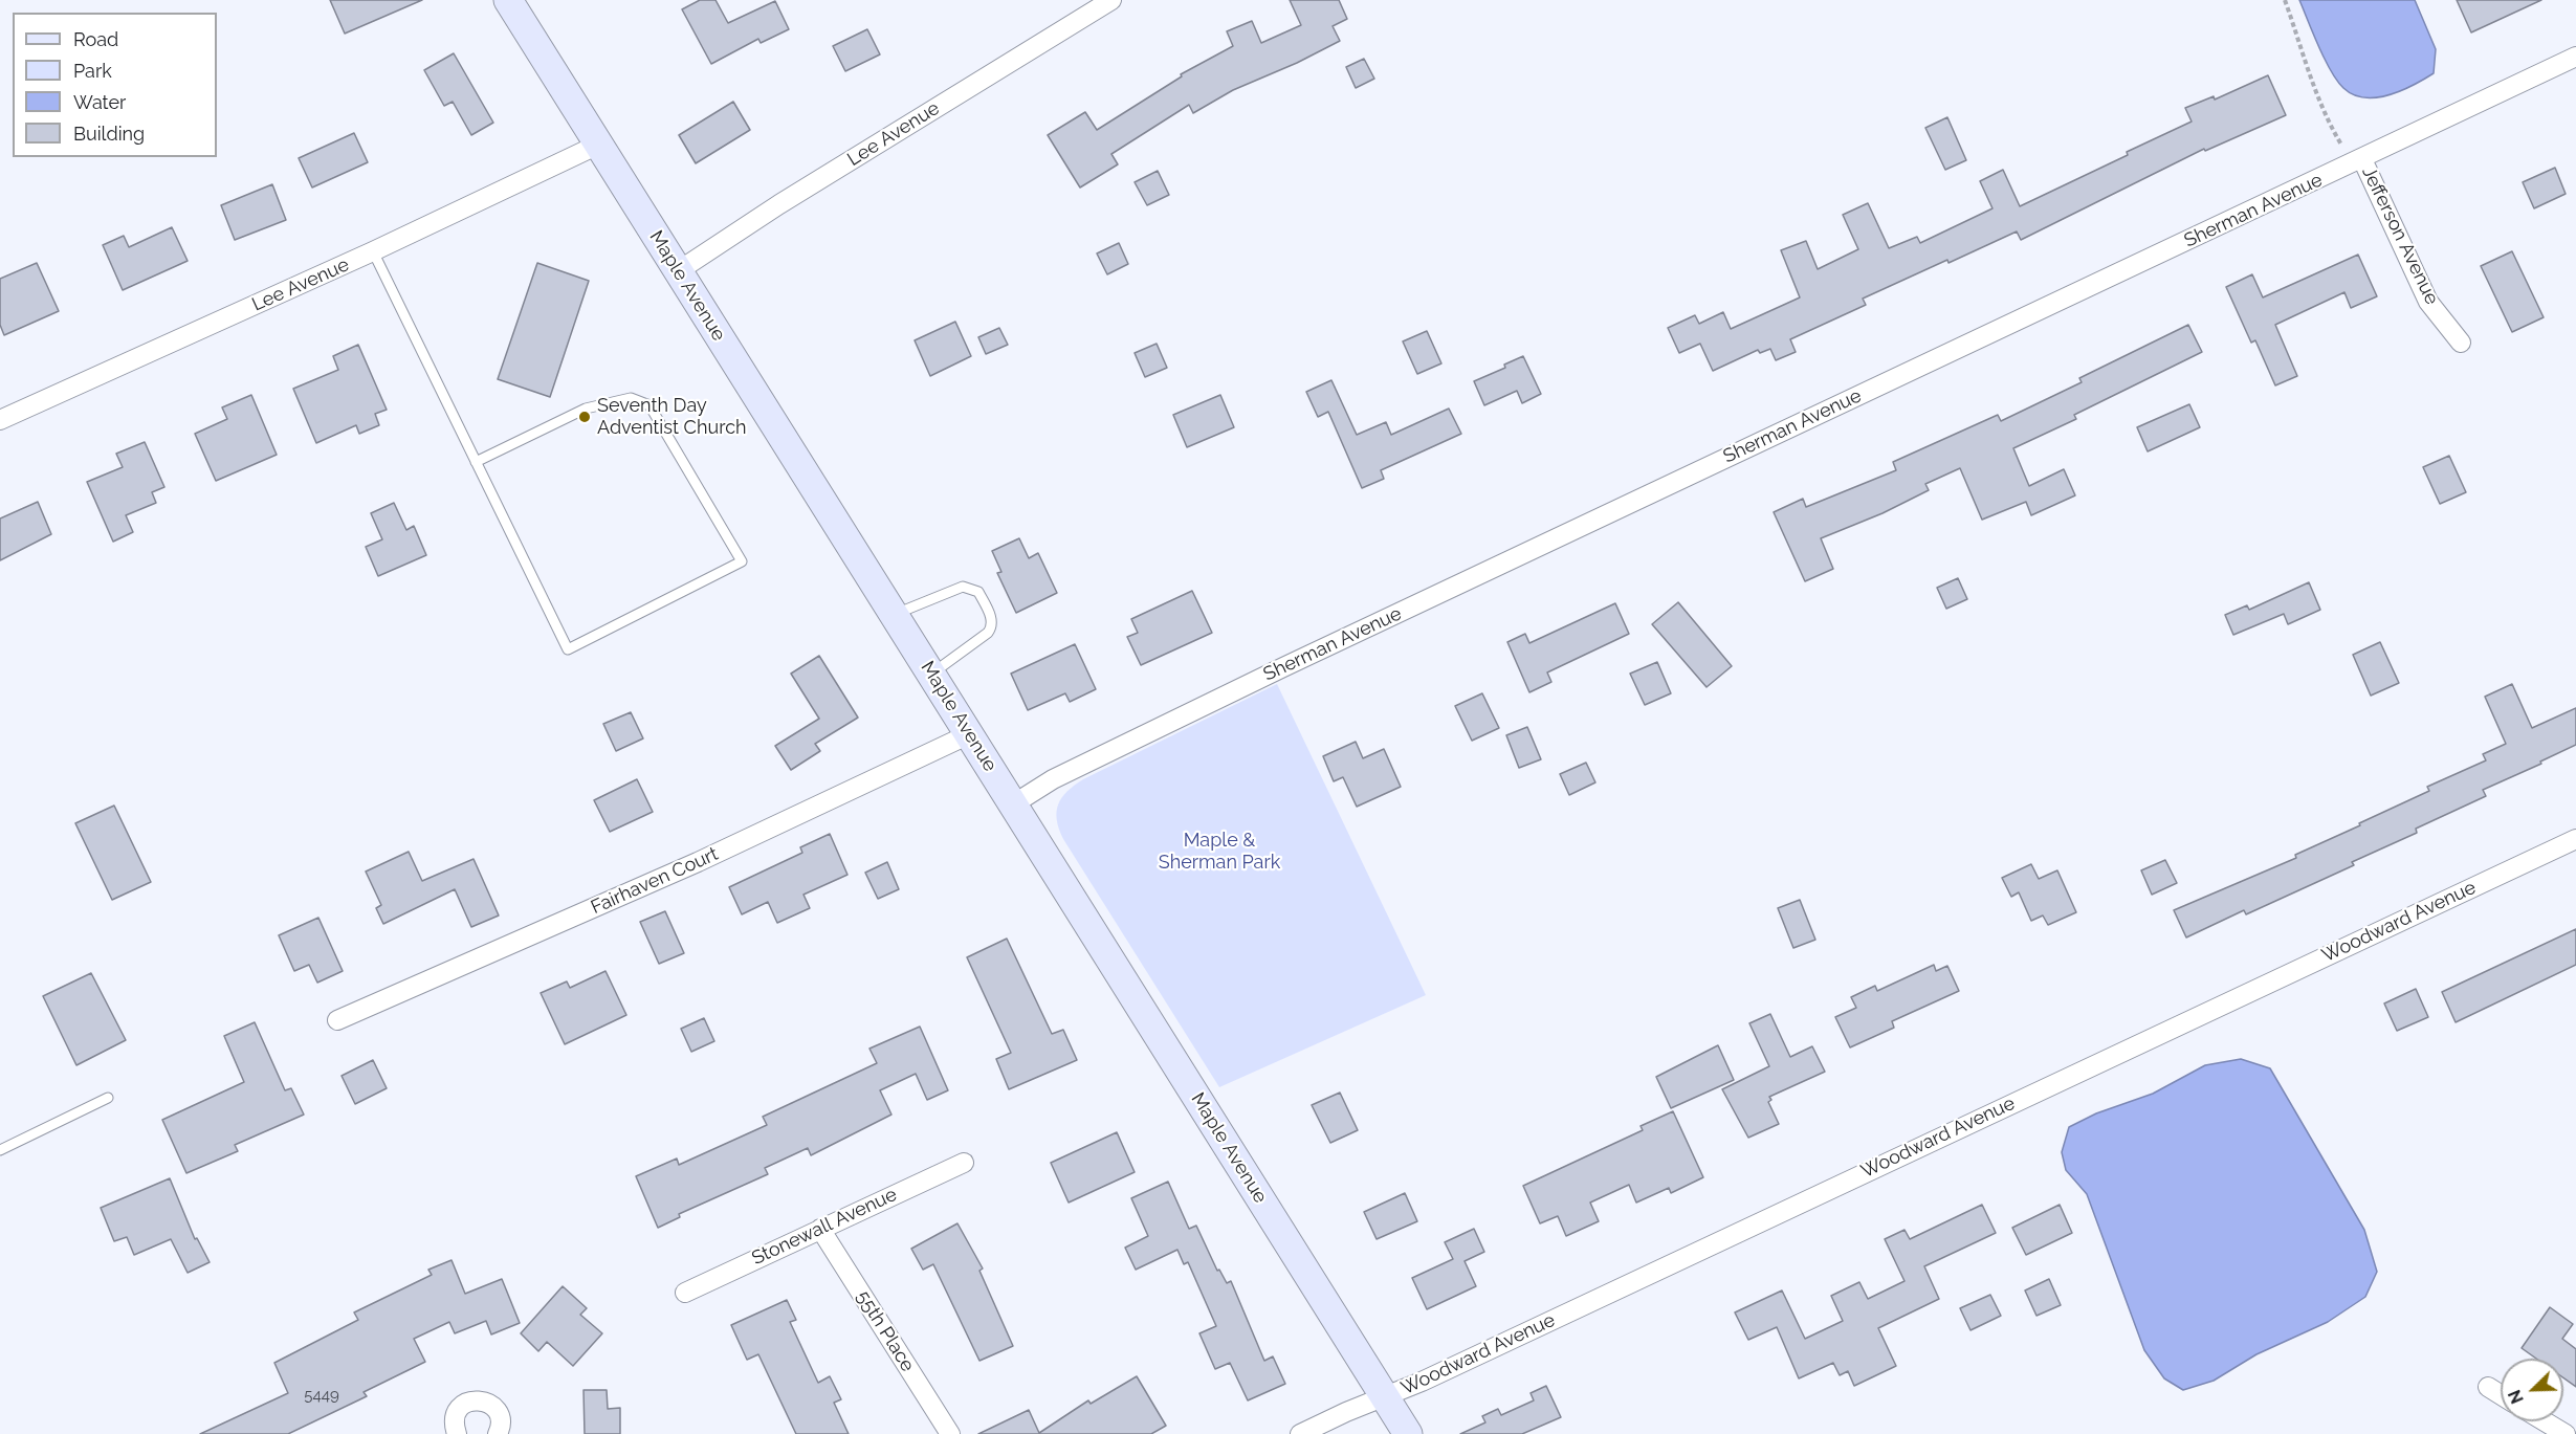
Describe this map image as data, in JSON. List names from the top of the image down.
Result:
{
  "streets": {
    "main road": ["Maple Avenue"],
    "street": [
      "Lee Avenue",
      "Sherman Avenue",
      "Jefferson Avenue",
      "Fairhaven Court",
      "Woodward Avenue",
      "Stonewall Avenue",
      "55th Place"
    ]
  },
  "crossings": [
    ["Lee Avenue", "Maple Avenue"],
    ["Sherman Avenue", "Jefferson Avenue"],
    ["Sherman Avenue", "Maple Avenue"],
    ["Maple Avenue", "Fairhaven Court"],
    ["Maple Avenue", "Woodward Avenue"],
    ["Stonewall Avenue", "55th Place"]
  ],
  "parks": ["Maple & Sherman Park"],
  "places": ["Seventh Day Adventist Church"],
  "house_numbers": ["5449"],
  "legend": [
    "Road",
    "Park",
    "Water",
    "Building"
  ],
  "north": "bottom left"
}
